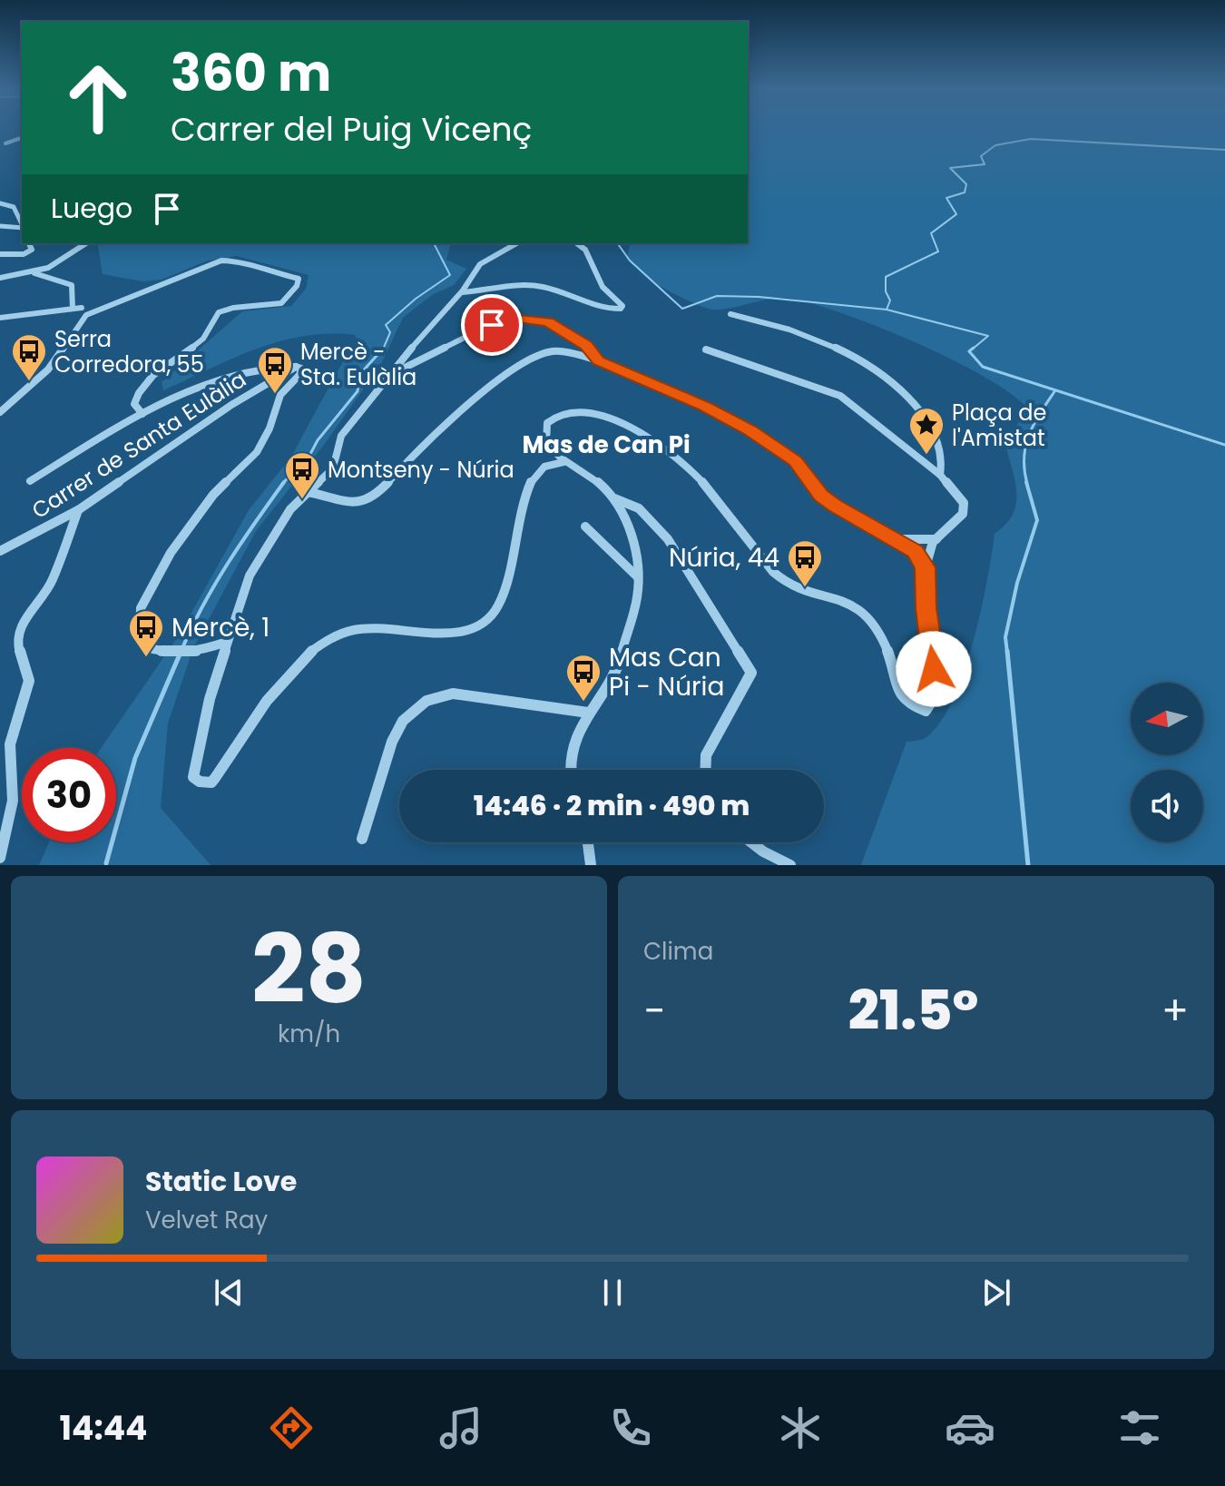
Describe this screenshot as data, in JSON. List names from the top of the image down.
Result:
{
  "streets": {
    "street": ["Carrer de Santa Eulàlia"]
  },
  "districts": ["Mas de Can Pi"],
  "places": {
    "bus stop": [
      "Serra Corredora, 55",
      "Mercè - Sta. Eulàlia",
      "Montseny - Núria",
      "Núria, 44",
      "Mercè, 1",
      "Mas Can Pi - Núria"
    ],
    "place": ["Plaça de l'Amistat"]
  },
  "north": "left",
  "page": {
    "turn": ["360 m", "Carrer del Puig Vicenç"],
    "then": "Luego",
    "limit": "30",
    "trip": "14:46 · 2 min · 490 m",
    "tile": [
      ["28", "km/h"],
      "Clima"
    ],
    "heat": ["−", "21.5°", "+"],
    "song": ["Static Love", "Velvet Ray"],
    "tabs": "14:44"
  }
}
